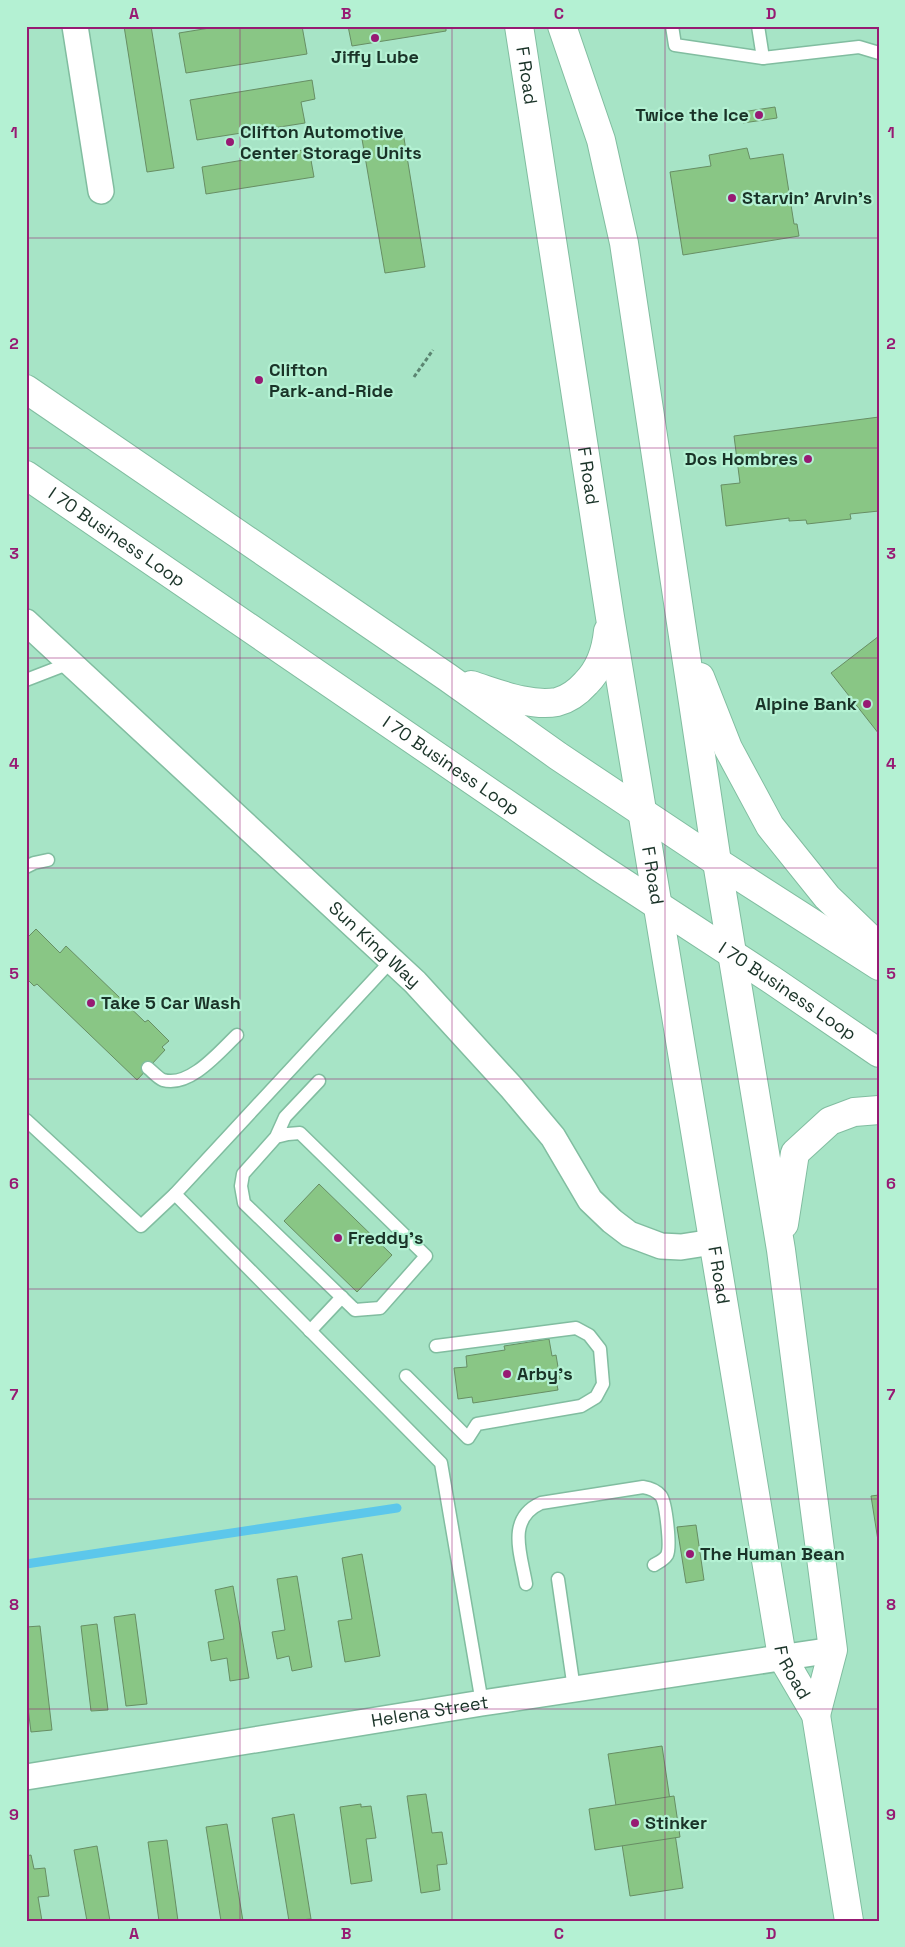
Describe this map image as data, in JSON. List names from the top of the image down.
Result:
{
  "streets": {
    "main road": ["F Road", "I 70 Business Loop"],
    "street": ["Sun King Way", "Helena Street"]
  },
  "crossings": [
    ["F Road", "I 70 Business Loop"],
    ["F Road", "Sun King Way"],
    ["F Road", "Helena Street"]
  ],
  "places": [
    "Jiffy Lube",
    "Twice the Ice",
    "Clifton Automotive Center Storage Units",
    "Starvin' Arvin's",
    "Clifton Park-and-Ride",
    "Dos Hombres",
    "Alpine Bank",
    "Take 5 Car Wash",
    "Freddy's",
    "Arby's",
    "The Human Bean",
    "Stinker"
  ],
  "grid": {
    "columns": [
      "A",
      "B",
      "C",
      "D"
    ],
    "rows": [
      "1",
      "2",
      "3",
      "4",
      "5",
      "6",
      "7",
      "8",
      "9"
    ]
  }
}
